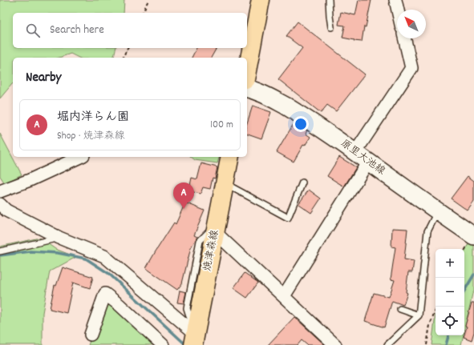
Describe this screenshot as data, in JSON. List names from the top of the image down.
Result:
{
  "streets": {
    "main road": ["原里大池線", "焼津森線"]
  },
  "north": "top left",
  "page": {
    "search": "Search here",
    "heading": "Nearby",
    "list": [
      {
        "mark": "A",
        "name": "堀内洋らん園",
        "note": "Shop · 焼津森線",
        "value": "100 m"
      }
    ],
    "pins": "A",
    "map_buttons": ["+", "−"]
  }
}
